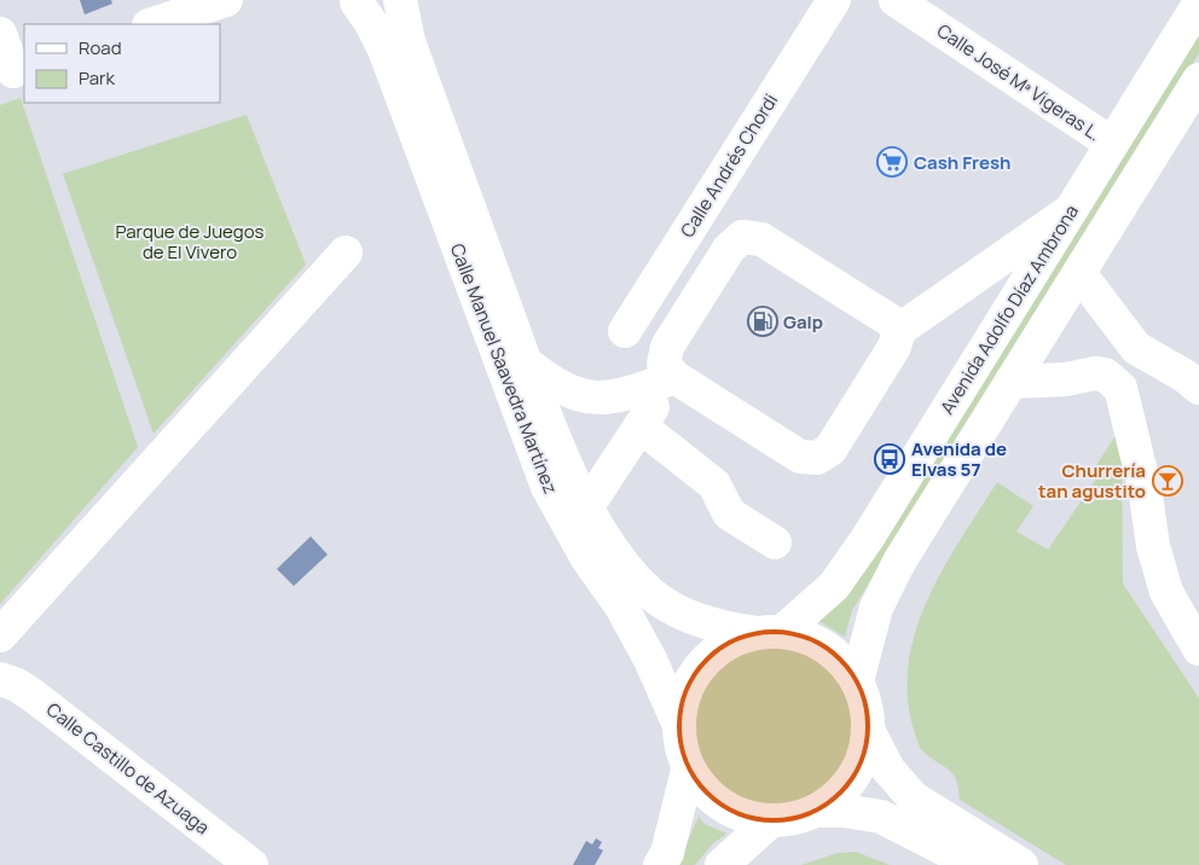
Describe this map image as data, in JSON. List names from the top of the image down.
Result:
{
  "streets": {
    "main road": [
      "Calle José Mª Vigeras L.",
      "Calle Andrés Chordi",
      "Avenida Adolfo Díaz Ambrona",
      "Calle Manuel Saavedra Martínez",
      "Calle Castillo de Azuaga"
    ]
  },
  "crossings": [
    ["Calle José Mª Vigeras L.", "Avenida Adolfo Díaz Ambrona"],
    ["Avenida Adolfo Díaz Ambrona", "Calle Manuel Saavedra Martínez"]
  ],
  "parks": ["Parque de Juegos de El Vivero"],
  "places": {
    "supermarket": ["Cash Fresh"],
    "fuel station": ["Galp"],
    "bus stop": ["Avenida de Elvas 57"],
    "bar": ["Churrería tan agustito"]
  },
  "legend": ["Road", "Park"]
}
